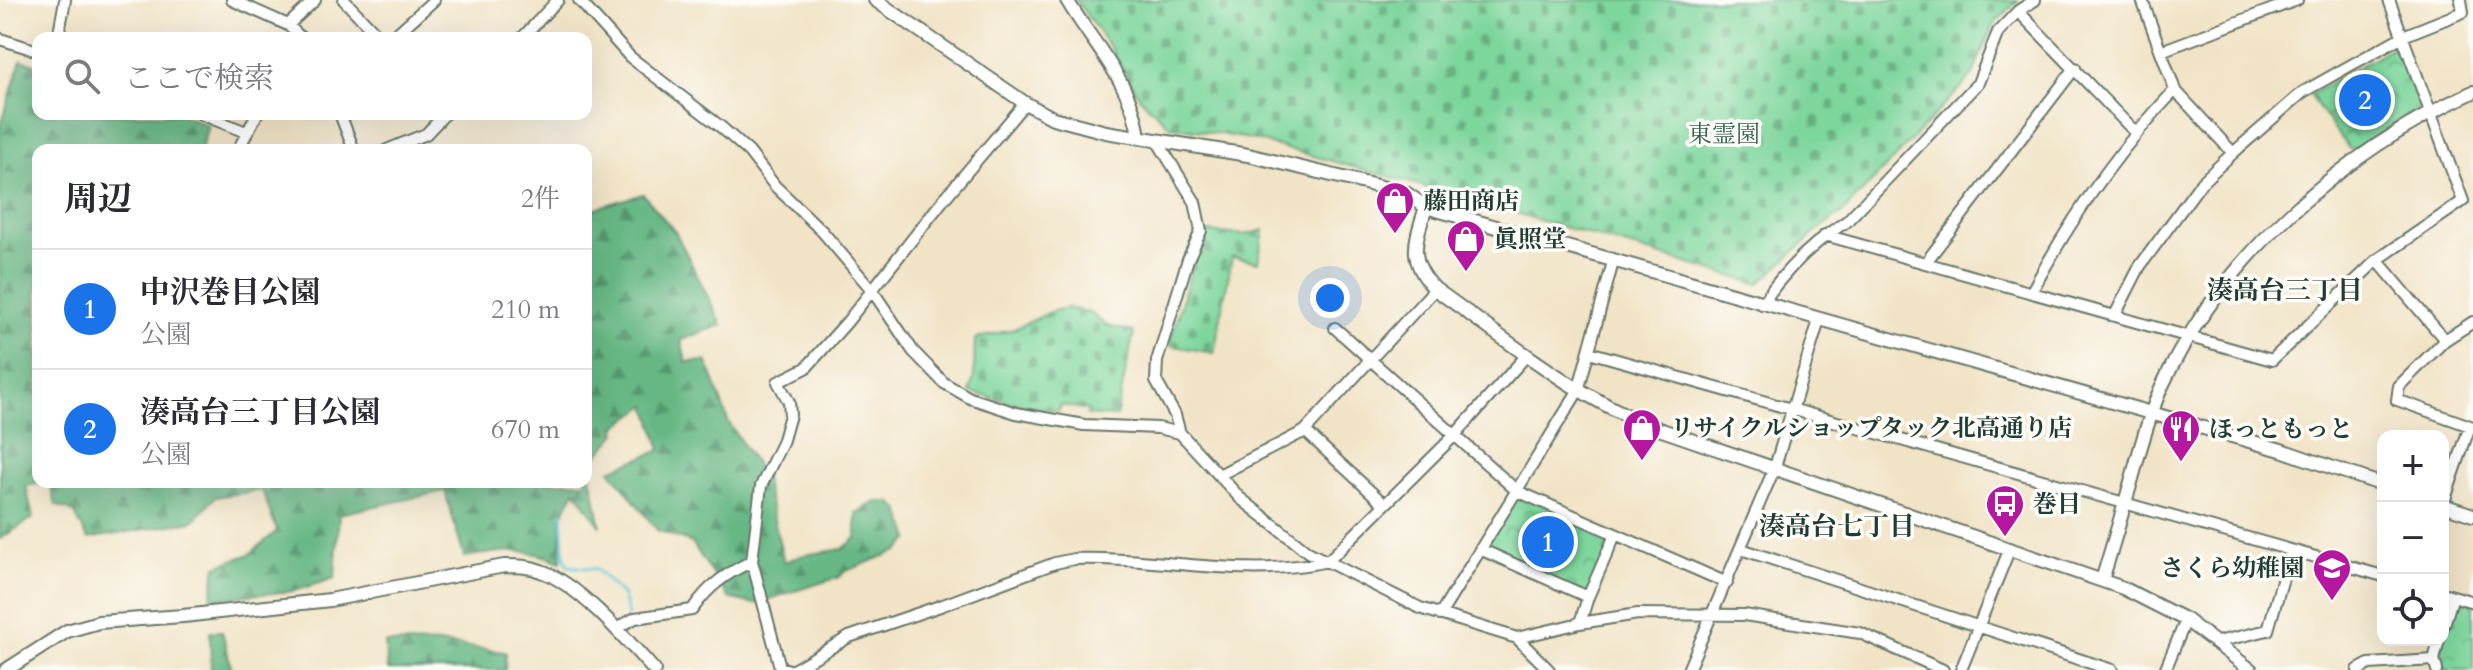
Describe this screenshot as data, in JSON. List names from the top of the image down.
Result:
{
  "districts": ["湊高台三丁目", "湊高台七丁目"],
  "parks": ["東霊園"],
  "places": {
    "shop": ["藤田商店", "眞照堂", "リサイクルショップタック北高通り店"],
    "restaurant": ["ほっともっと"],
    "bus stop": ["巻目"],
    "school or university": ["さくら幼稚園"]
  },
  "page": {
    "search": "ここで検索",
    "pins": ["2", "1"],
    "heading": ["周辺", "2件"],
    "list": [
      {
        "mark": "1",
        "name": "中沢巻目公園",
        "note": "公園",
        "value": "210 m"
      },
      {
        "mark": "2",
        "name": "湊高台三丁目公園",
        "note": "公園",
        "value": "670 m"
      }
    ],
    "map_buttons": ["+", "−"]
  }
}
